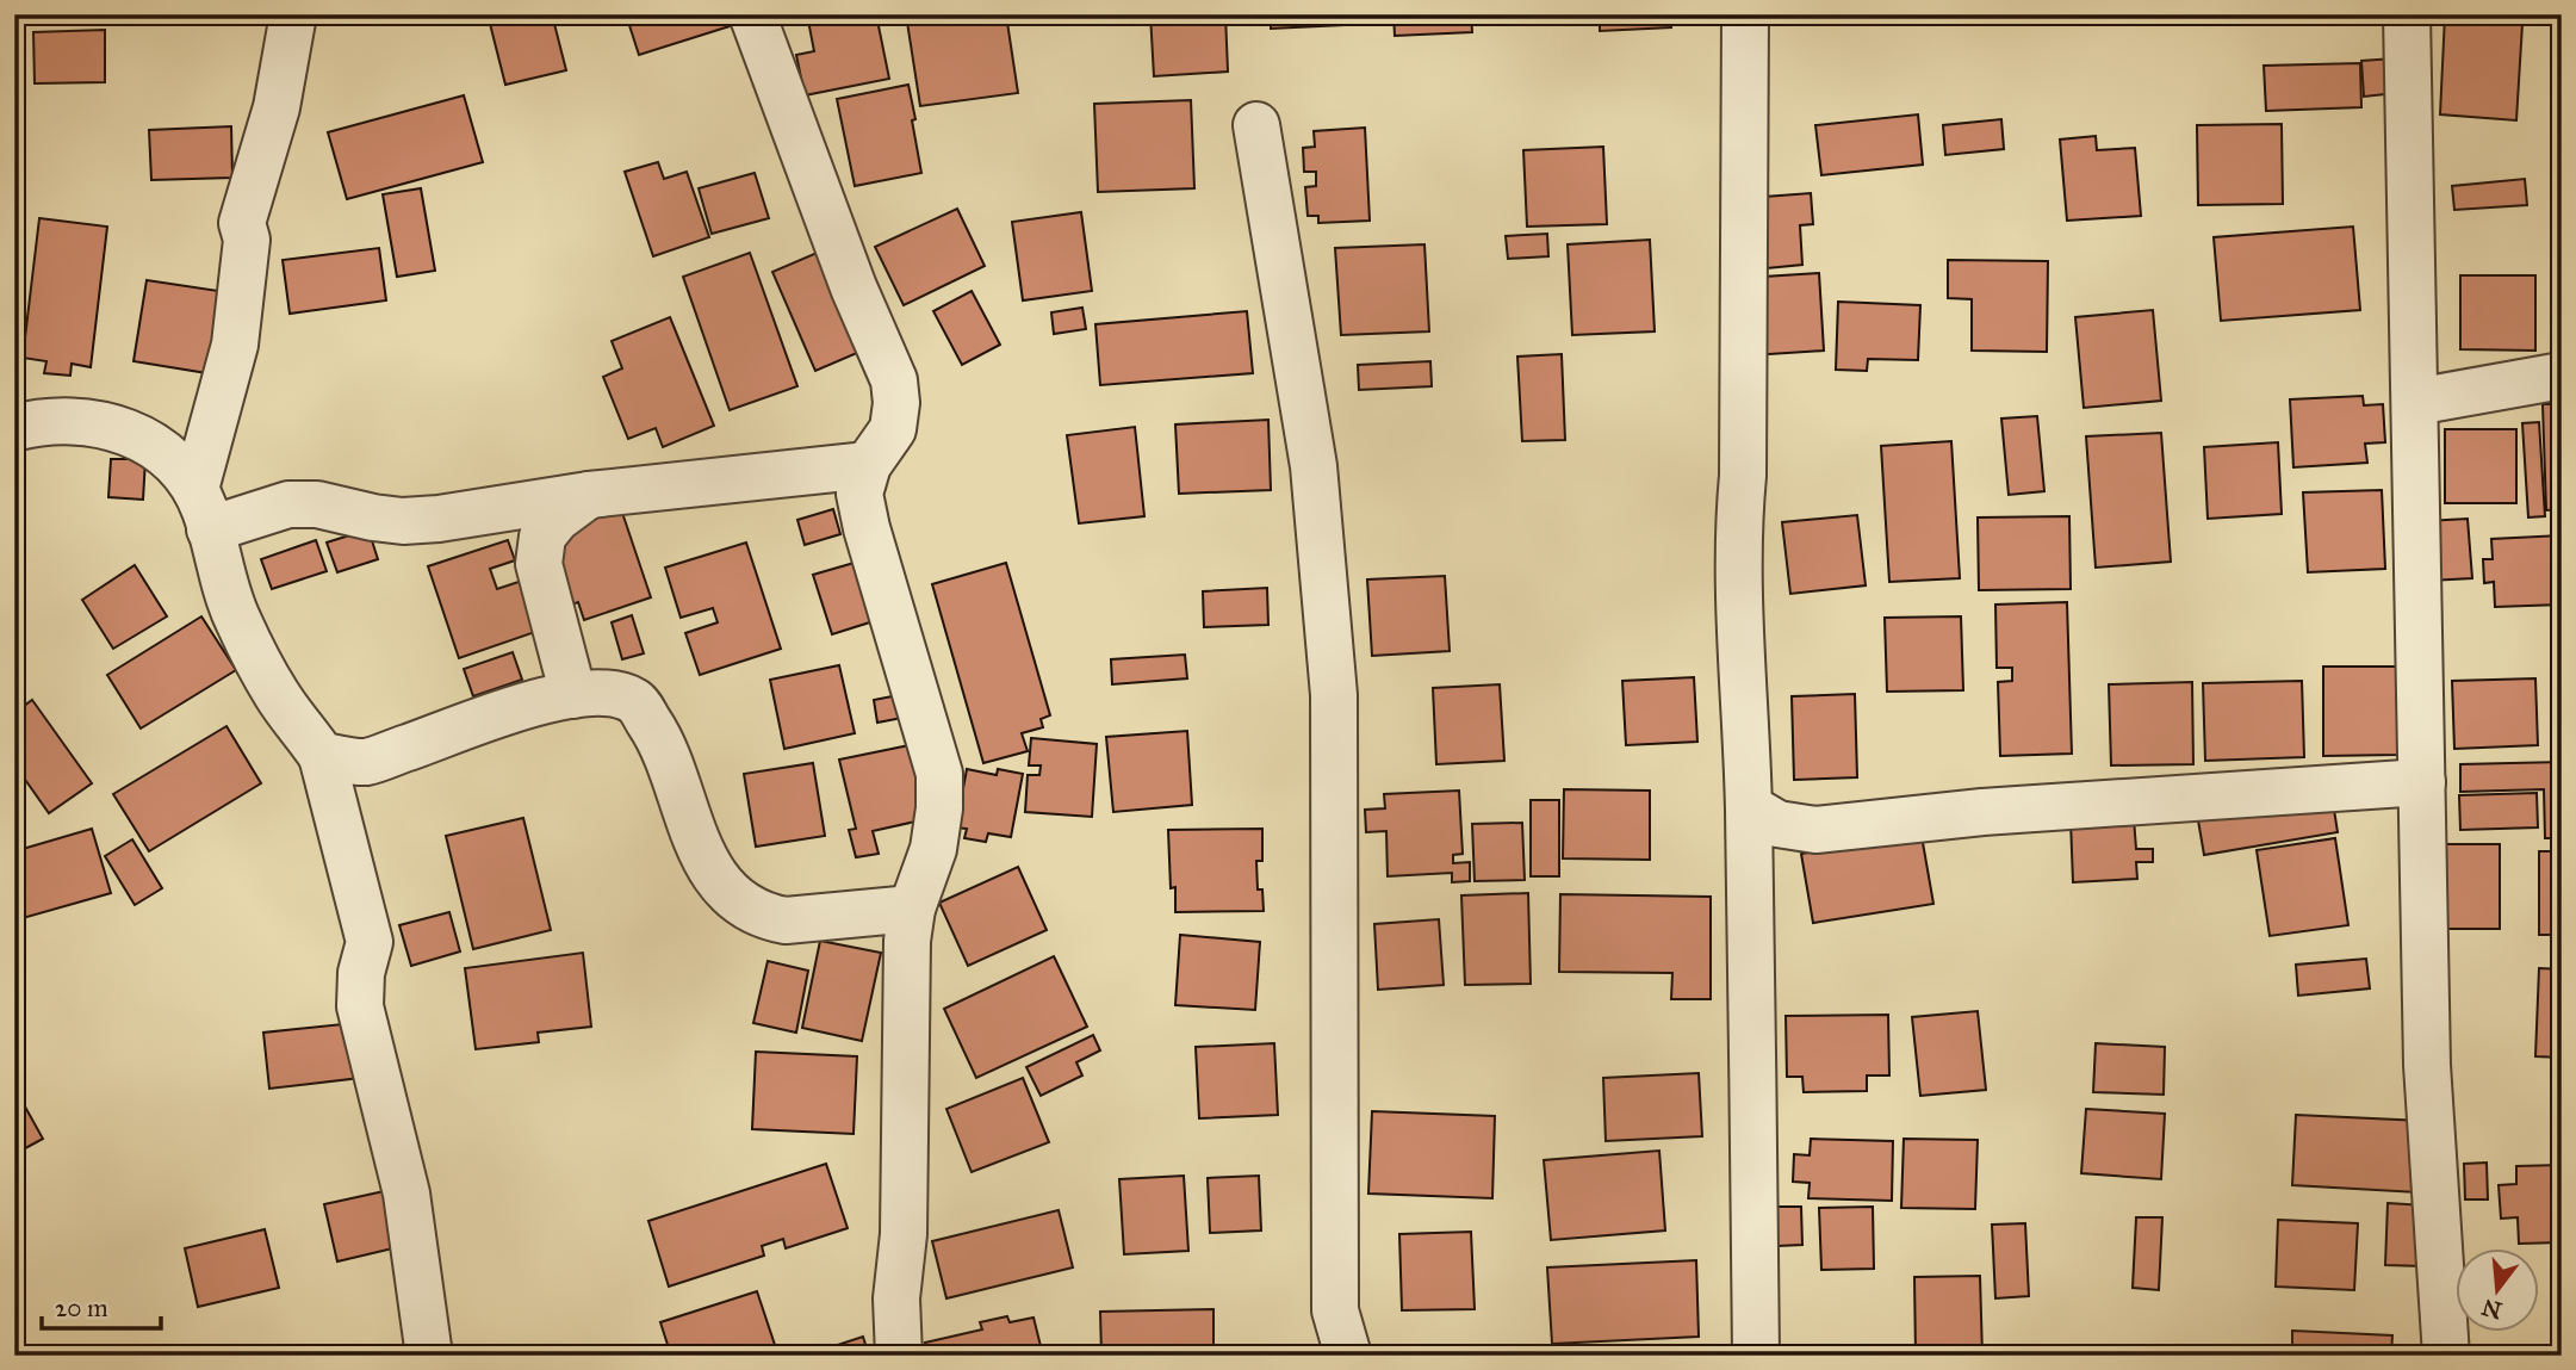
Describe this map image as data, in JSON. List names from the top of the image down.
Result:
{
  "scale_bar": "20 m",
  "north": "bottom"
}
